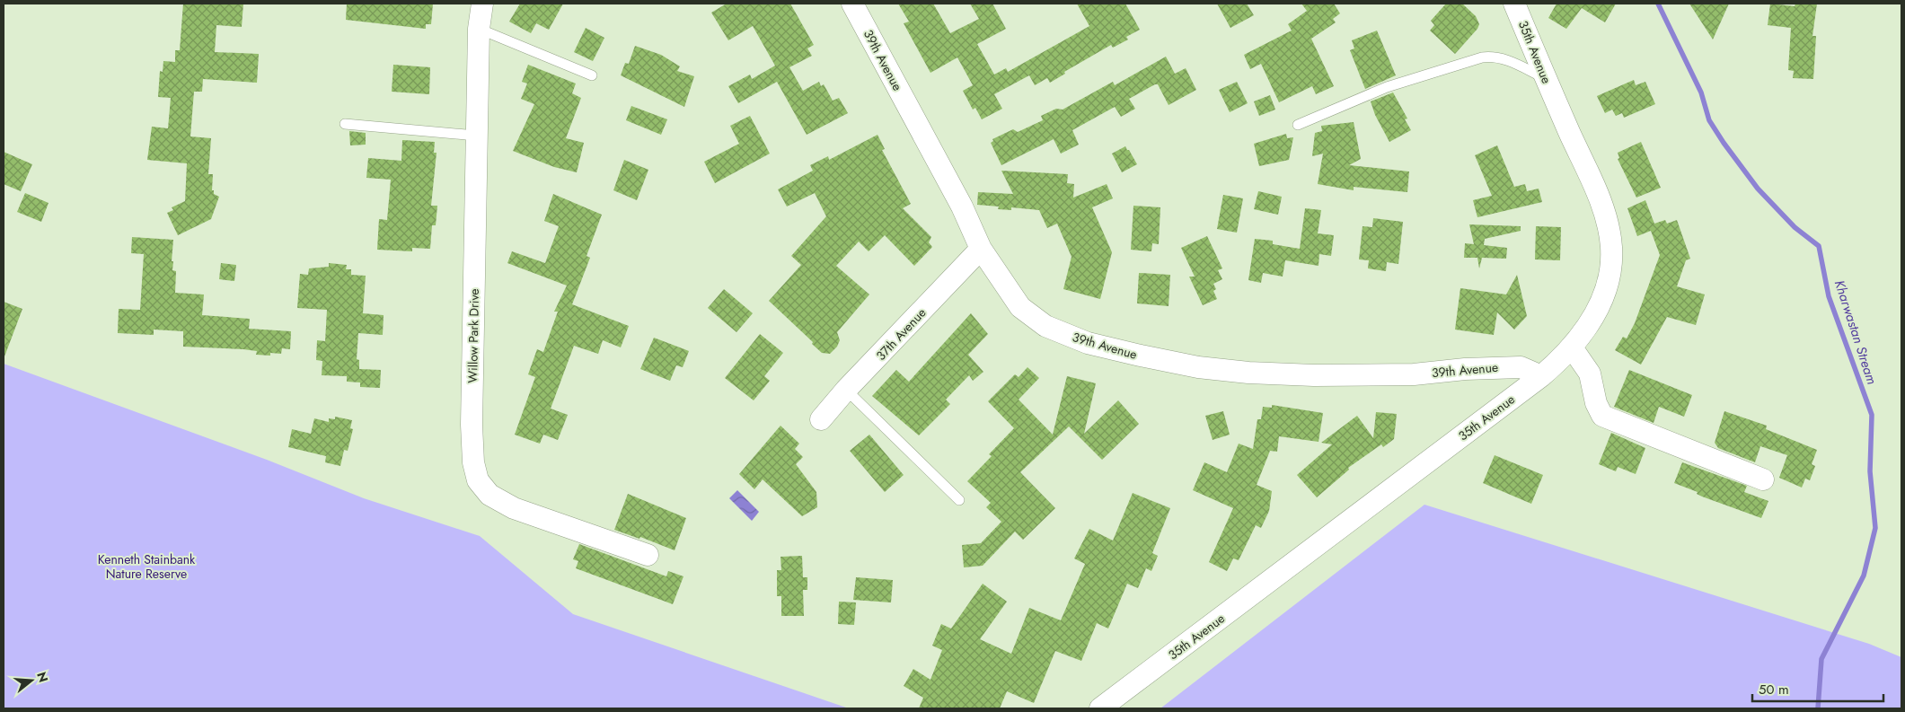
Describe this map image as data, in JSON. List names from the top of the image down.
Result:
{
  "streets": {
    "street": [
      "35th Avenue",
      "39th Avenue",
      "37th Avenue",
      "Willow Park Drive"
    ]
  },
  "crossings": [
    ["35th Avenue", "39th Avenue"],
    ["39th Avenue", "37th Avenue"]
  ],
  "water": ["Kharwastan Stream"],
  "parks": ["Kenneth Stainbank Nature Reserve"],
  "scale_bar": "50 m",
  "north": "right"
}
